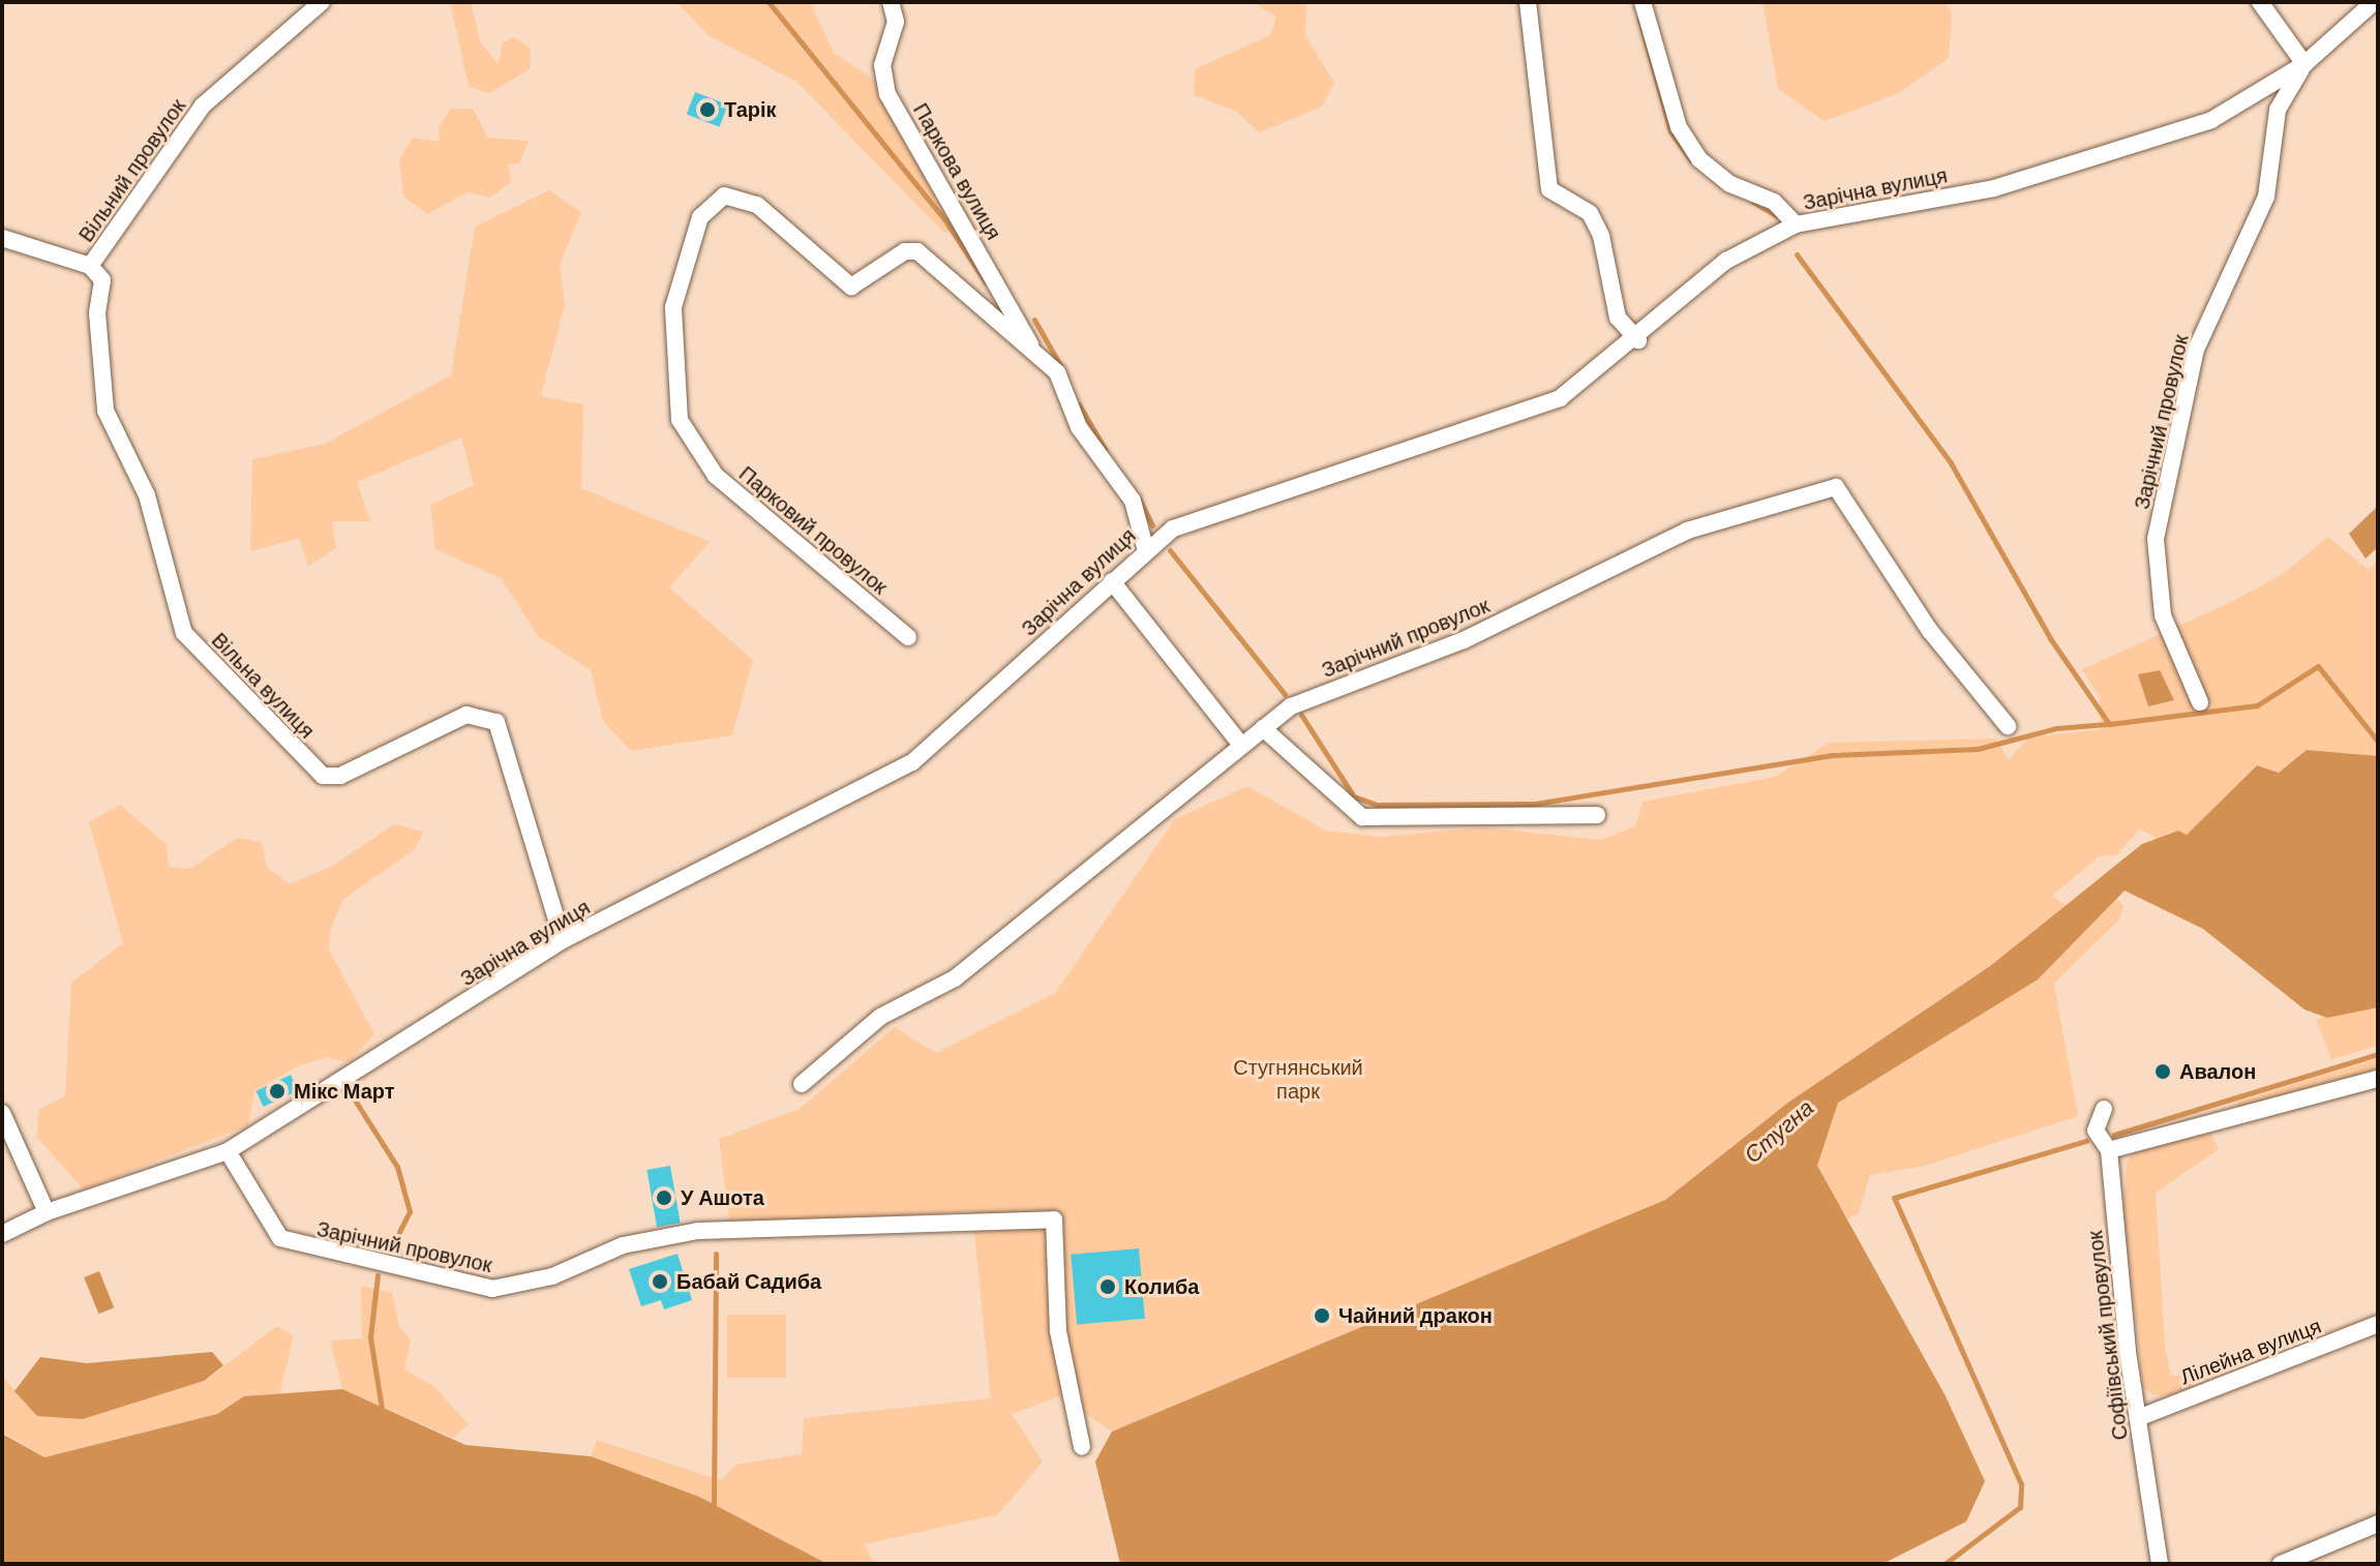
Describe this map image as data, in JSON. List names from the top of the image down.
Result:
{
  "streets": {
    "street": [
      "Вільний провулок",
      "Паркова вулиця",
      "Зарічна вулиця",
      "Зарічний провулок",
      "Парковий провулок",
      "Вільна вулиця",
      "Софіївський провулок",
      "Лілейна вулиця"
    ]
  },
  "crossings": [
    ["Вільний провулок", "Вільна вулиця"],
    ["Паркова вулиця", "Парковий провулок"],
    ["Зарічна вулиця", "Зарічний провулок"],
    ["Зарічна вулиця", "Парковий провулок"],
    ["Зарічна вулиця", "Вільна вулиця"],
    ["Софіївський провулок", "Лілейна вулиця"]
  ],
  "water": ["Стугна"],
  "parks": ["Стугнянський парк"],
  "places": [
    "Тарік",
    "Авалон",
    "Мікс Март",
    "У Ашота",
    "Бабай Садиба",
    "Колиба",
    "Чайний дракон"
  ]
}
